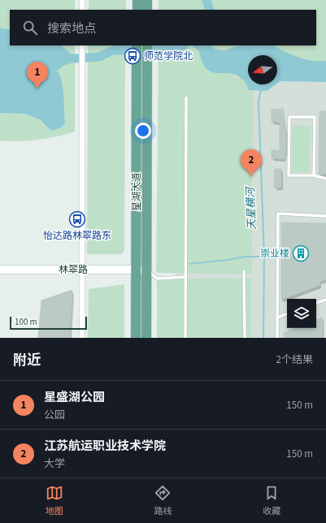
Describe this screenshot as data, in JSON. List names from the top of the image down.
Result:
{
  "streets": {
    "main road": ["星湖大道"],
    "street": ["林翠路"]
  },
  "crossings": [
    ["星湖大道", "林翠路"]
  ],
  "water": ["天星横河"],
  "places": {
    "bus stop": ["师范学院北", "怡达路林翠路东"],
    "building": ["崇业楼"]
  },
  "scale_bar": "100 m",
  "north": "left",
  "page": {
    "search": "搜索地点",
    "pins": ["1", "2"],
    "scale": "100 m",
    "heading": ["附近", "2个结果"],
    "list": [
      {
        "mark": "1",
        "name": "星盛湖公园",
        "note": "公园",
        "value": "150 m"
      },
      {
        "mark": "2",
        "name": "江苏航运职业技术学院",
        "note": "大学",
        "value": "150 m"
      }
    ],
    "nav": ["地图", "路线", "收藏"]
  }
}
